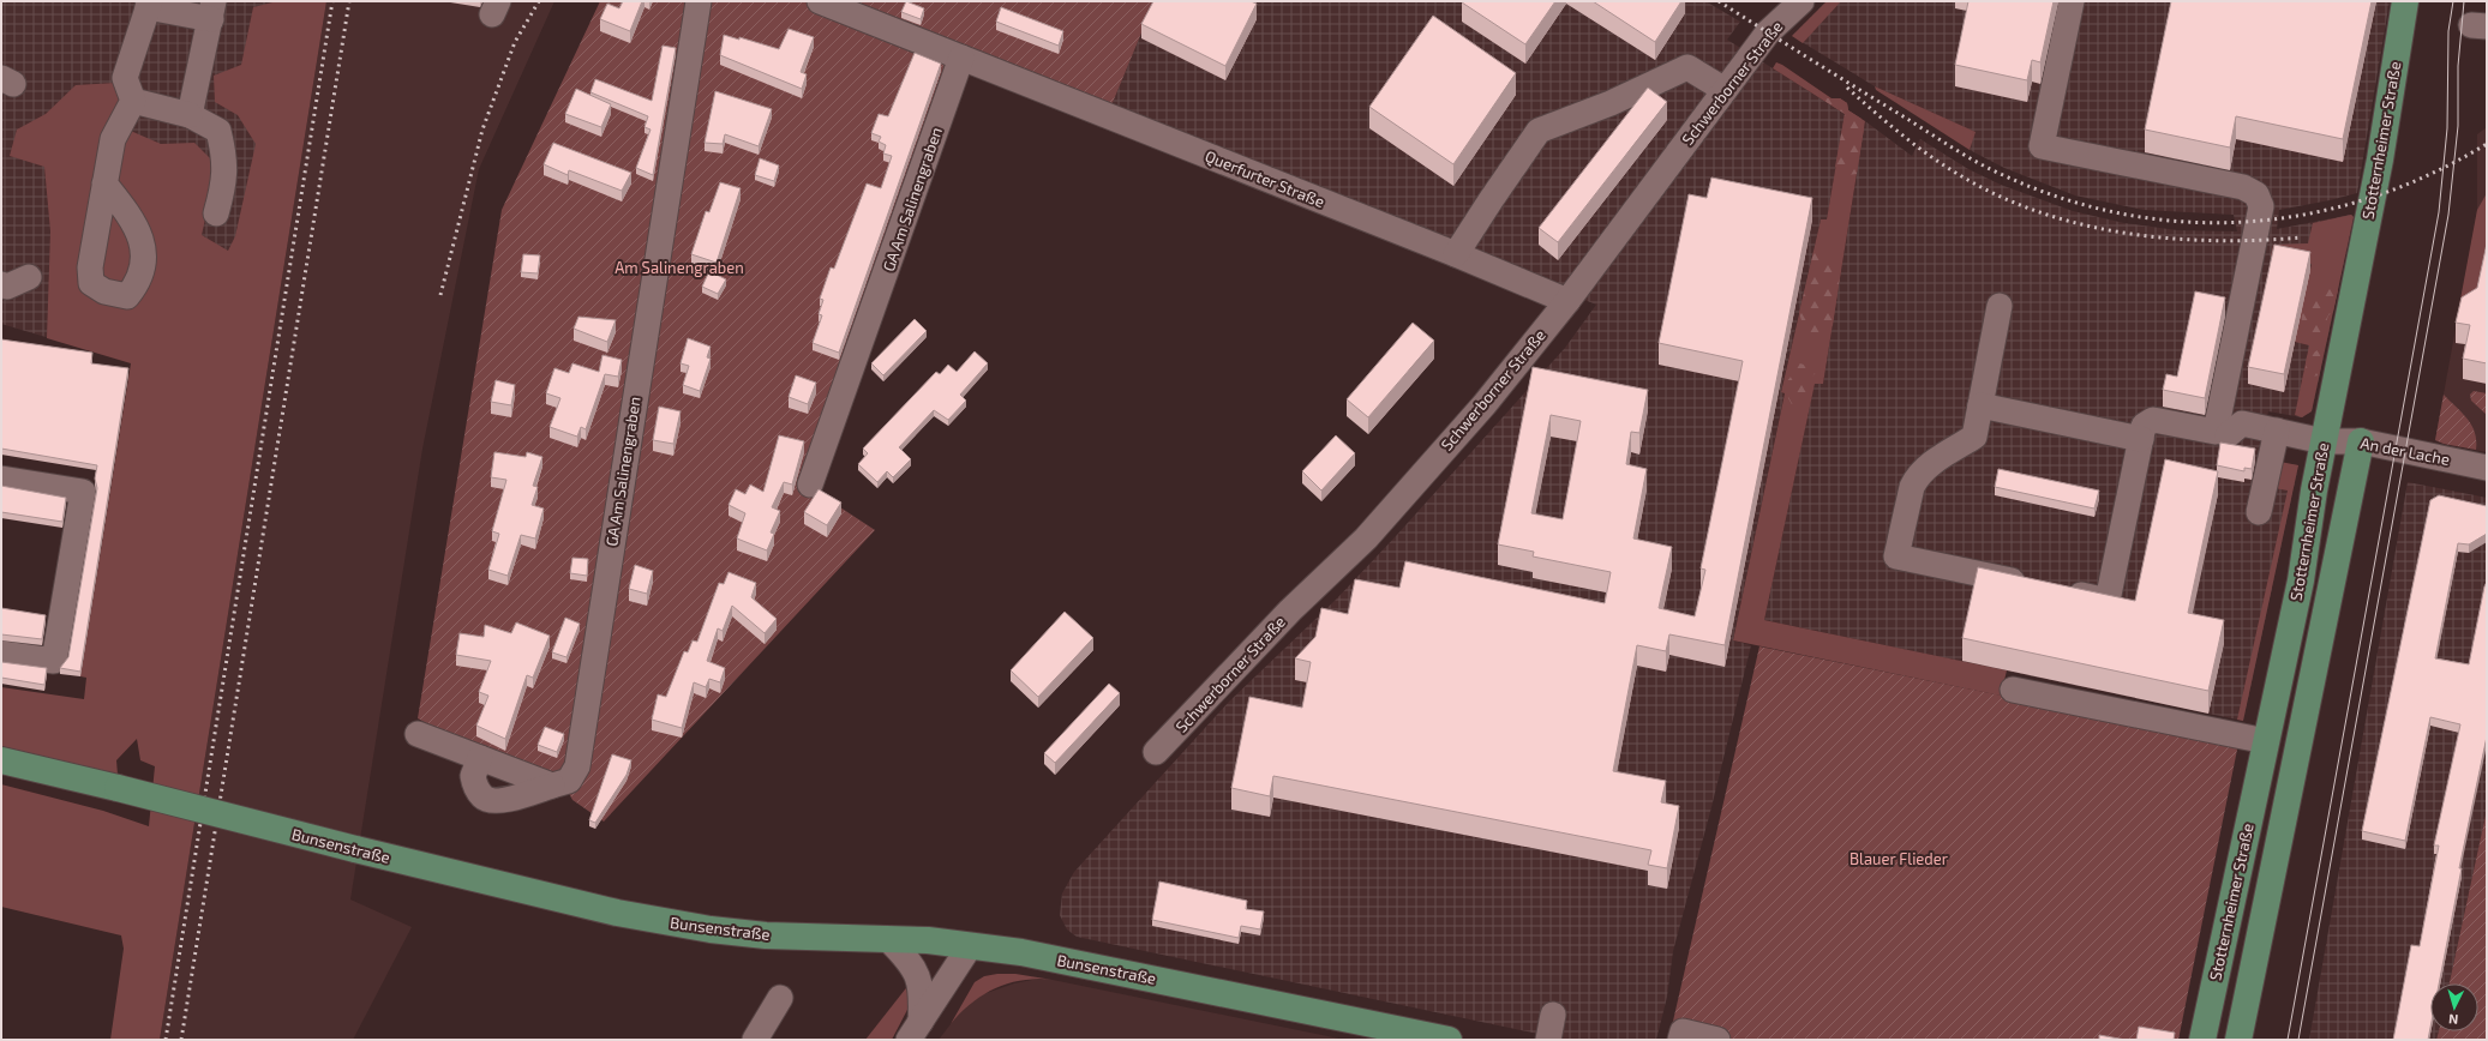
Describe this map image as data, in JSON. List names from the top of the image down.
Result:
{
  "streets": {
    "main road": ["Stotternheimer Straße", "Bunsenstraße"],
    "street": [
      "Schwerborner Straße",
      "Querfurter Straße",
      "GA Am Salinengraben",
      "An der Lache"
    ]
  },
  "crossings": [
    ["Schwerborner Straße", "Querfurter Straße"],
    ["Stotternheimer Straße", "An der Lache"],
    ["Querfurter Straße", "GA Am Salinengraben"]
  ],
  "parks": ["Am Salinengraben", "Blauer Flieder"],
  "north": "bottom"
}
